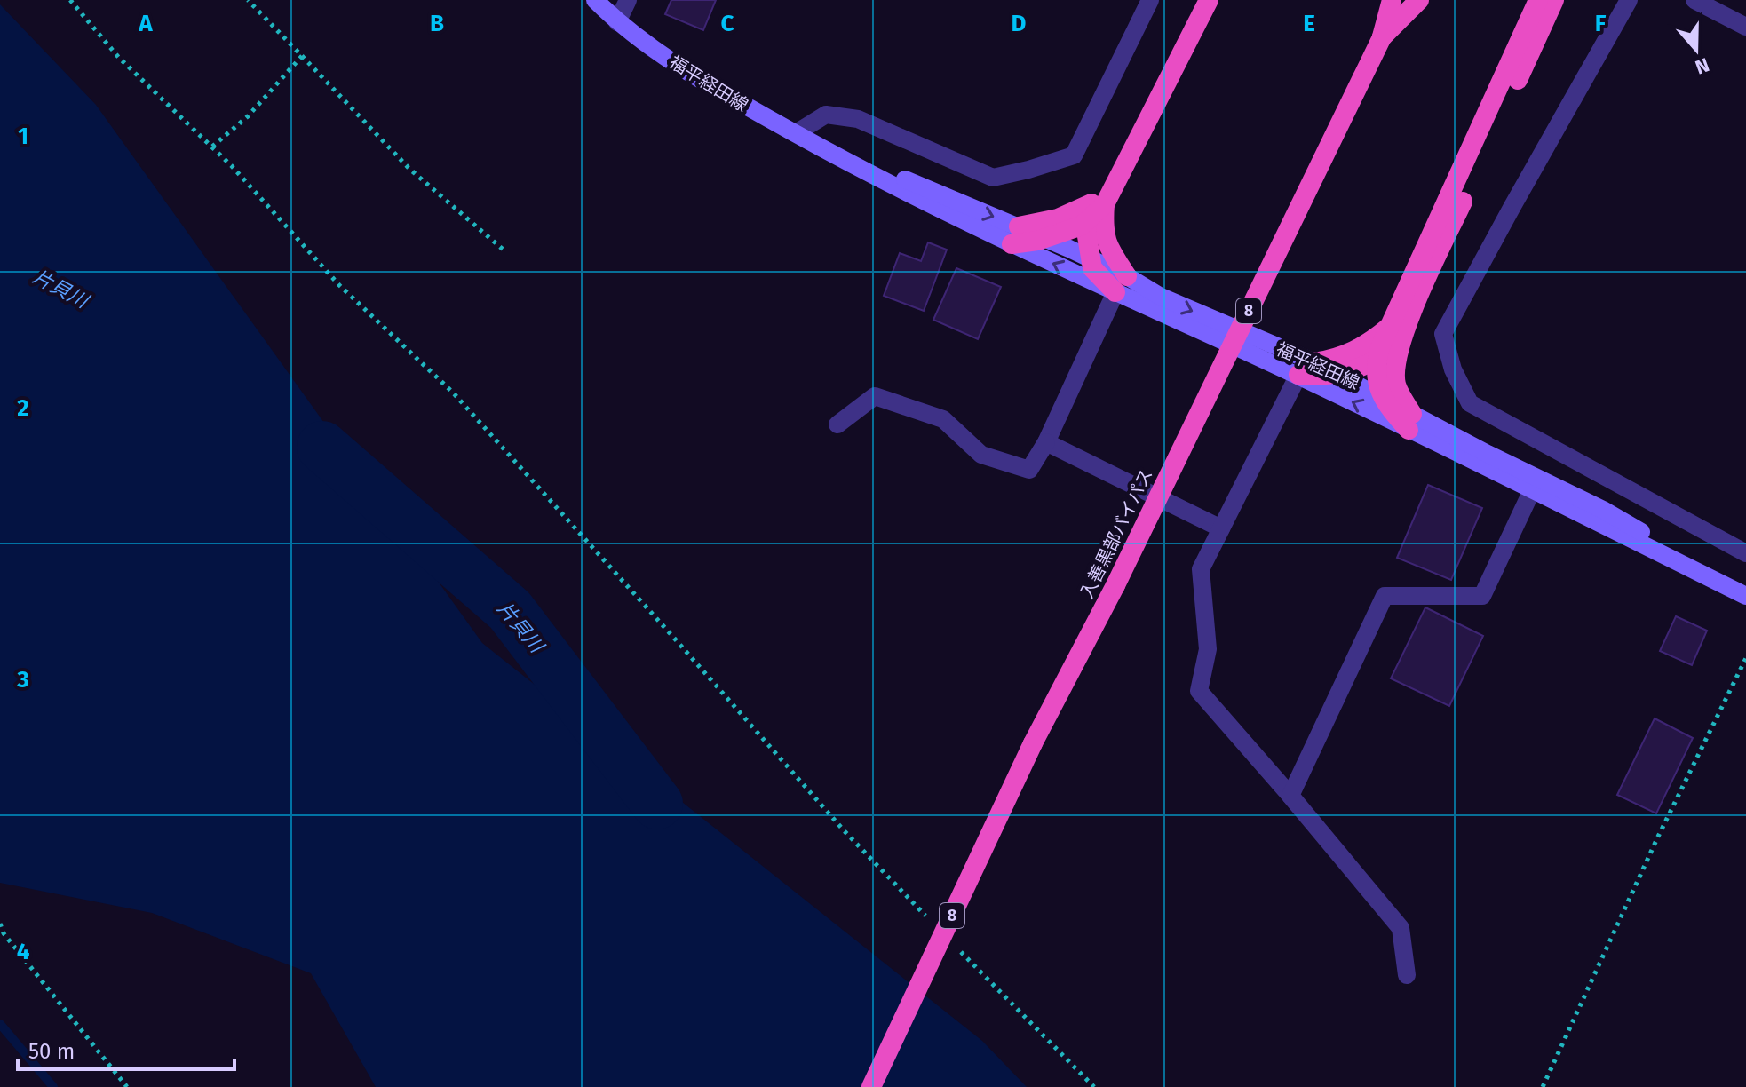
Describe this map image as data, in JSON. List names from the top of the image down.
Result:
{
  "streets": {
    "highway": ["8", "入善黒部バイパス"],
    "main road": ["福平経田線"]
  },
  "water": ["片貝川"],
  "scale_bar": "50 m",
  "north": "bottom",
  "grid": {
    "columns": [
      "A",
      "B",
      "C",
      "D",
      "E",
      "F"
    ],
    "rows": [
      "1",
      "2",
      "3",
      "4"
    ]
  }
}
